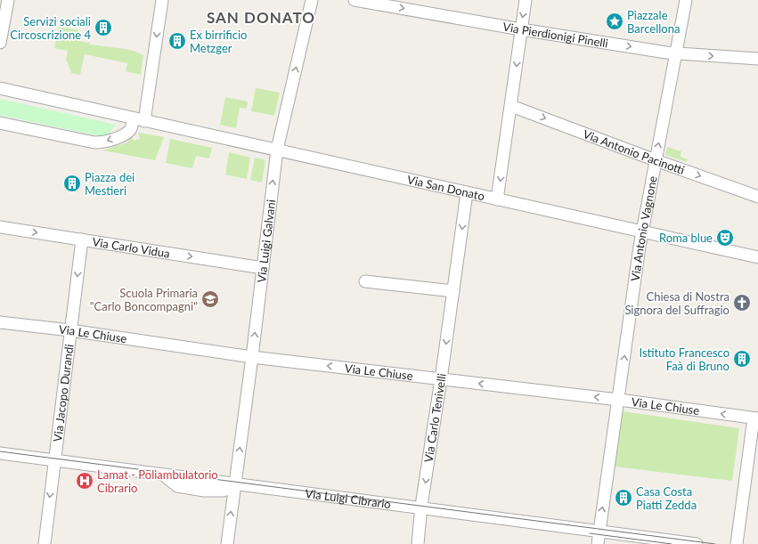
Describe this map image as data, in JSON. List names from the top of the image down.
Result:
{
  "streets": {
    "street": [
      "Via Pierdionigi Pinelli",
      "Via Antonio Pacinotti",
      "Via San Donato",
      "Via Antonio Vagnone",
      "Via Luigi Galvani",
      "Via Carlo Vidua",
      "Via Le Chiuse",
      "Via Jacopo Durandi",
      "Via Carlo Tenivelli",
      "Via Luigi Cibrario"
    ]
  },
  "crossings": [
    ["Via Pierdionigi Pinelli", "Via Antonio Vagnone"],
    ["Via Antonio Pacinotti", "Via Antonio Vagnone"],
    ["Via San Donato", "Via Antonio Vagnone"],
    ["Via San Donato", "Via Luigi Galvani"],
    ["Via San Donato", "Via Carlo Tenivelli"],
    ["Via Antonio Vagnone", "Via Le Chiuse"],
    ["Via Antonio Vagnone", "Via Luigi Cibrario"],
    ["Via Luigi Galvani", "Via Carlo Vidua"],
    ["Via Luigi Galvani", "Via Le Chiuse"],
    ["Via Luigi Galvani", "Via Luigi Cibrario"],
    ["Via Carlo Vidua", "Via Jacopo Durandi"],
    ["Via Le Chiuse", "Via Jacopo Durandi"],
    ["Via Le Chiuse", "Via Carlo Tenivelli"],
    ["Via Carlo Tenivelli", "Via Luigi Cibrario"]
  ],
  "one_way": [
    "Via Pierdionigi Pinelli",
    "Via Antonio Pacinotti",
    "Via Antonio Vagnone",
    "Via Luigi Galvani",
    "Via Le Chiuse",
    "Via Jacopo Durandi",
    "Via Carlo Tenivelli"
  ],
  "districts": ["SAN DONATO"],
  "places": {
    "place": ["Piazzale Barcellona"],
    "building": [
      "Servizi sociali Circoscrizione 4",
      "Ex birrificio Metzger",
      "Piazza dei Mestieri",
      "Istituto Francesco Faà di Bruno",
      "Casa Costa Piatti Zedda"
    ],
    "theatre": ["Roma blue"],
    "school or university": ["Scuola Primaria \"Carlo Boncompagni\""],
    "church": ["Chiesa di Nostra Signora del Suffragio"],
    "hospital": ["Lamat - Poliambulatorio Cibrario"]
  }
}
